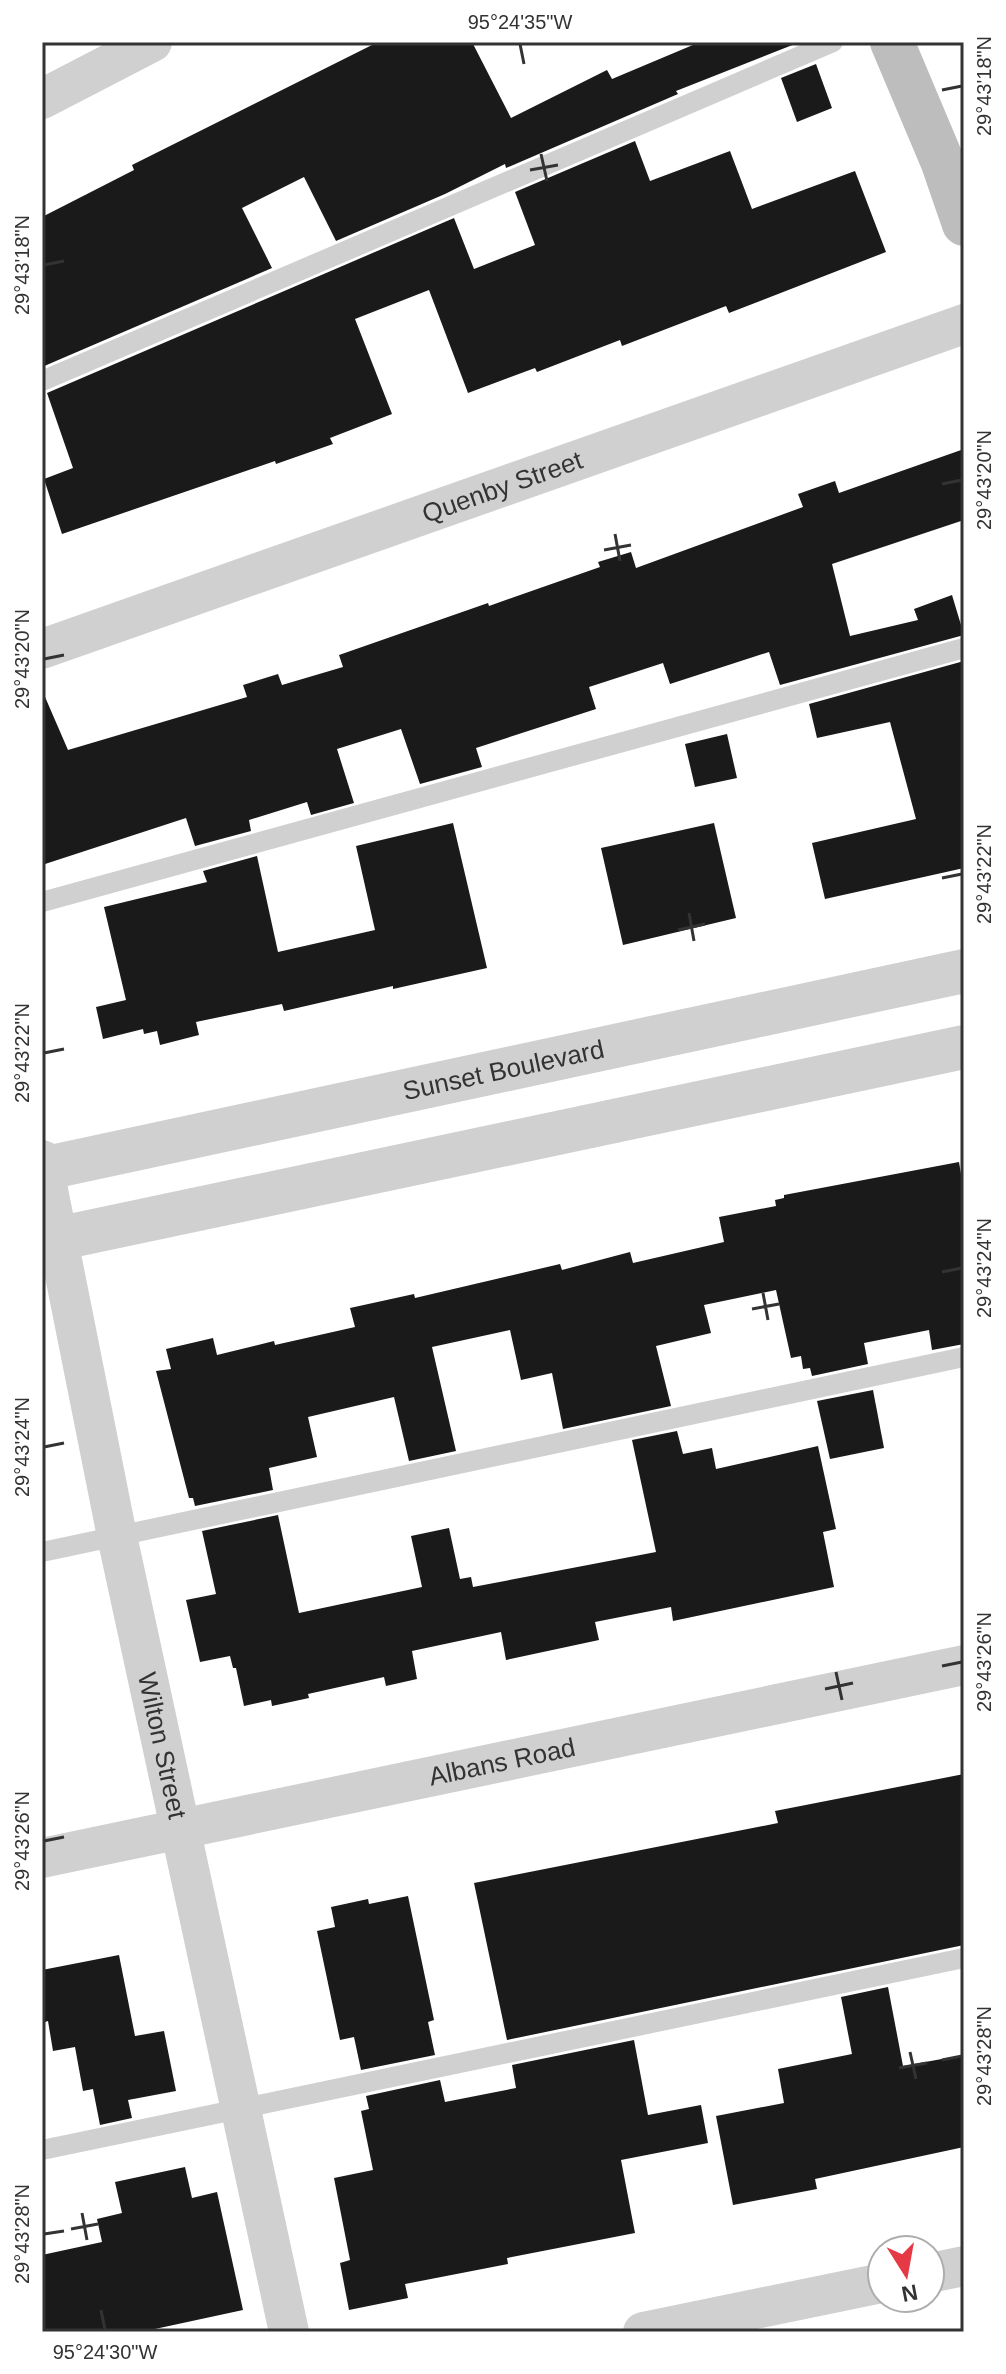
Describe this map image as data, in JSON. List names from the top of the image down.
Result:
{
  "streets": {
    "street": [
      "Quenby Street",
      "Sunset Boulevard",
      "Wilton Street",
      "Albans Road"
    ]
  },
  "crossings": [
    ["Sunset Boulevard", "Wilton Street"],
    ["Wilton Street", "Albans Road"]
  ],
  "north": "bottom",
  "coordinates": [
    "95°24'35\"W",
    "29°43'18\"N",
    "29°43'20\"N",
    "29°43'22\"N",
    "29°43'24\"N",
    "29°43'26\"N",
    "29°43'28\"N",
    "95°24'30\"W"
  ]
}
